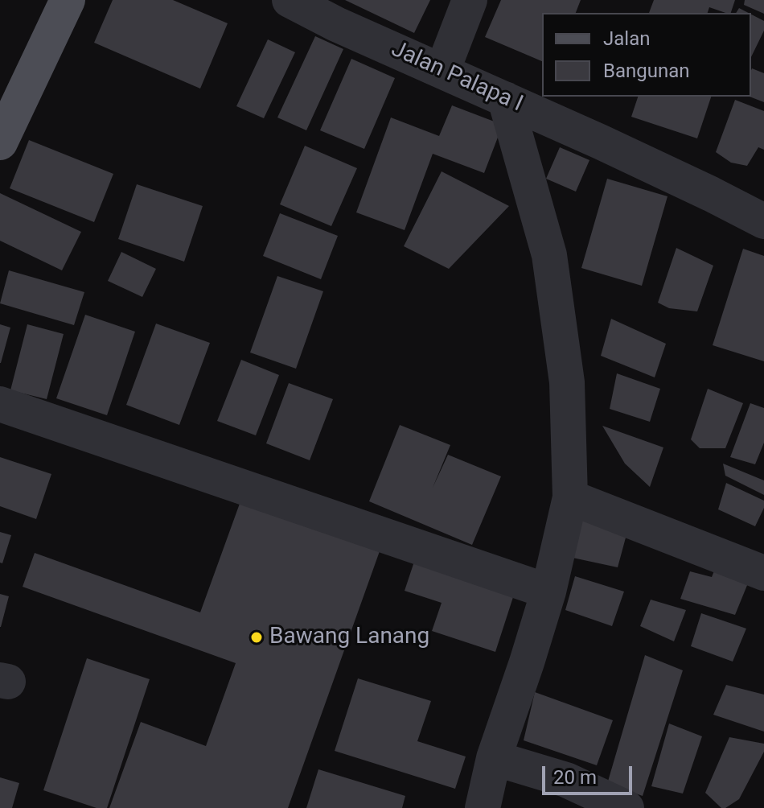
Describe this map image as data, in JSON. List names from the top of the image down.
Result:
{
  "streets": {
    "street": ["Jalan Palapa I"]
  },
  "places": ["Bawang Lanang"],
  "legend": ["Jalan", "Bangunan"],
  "scale_bar": "20 m"
}
